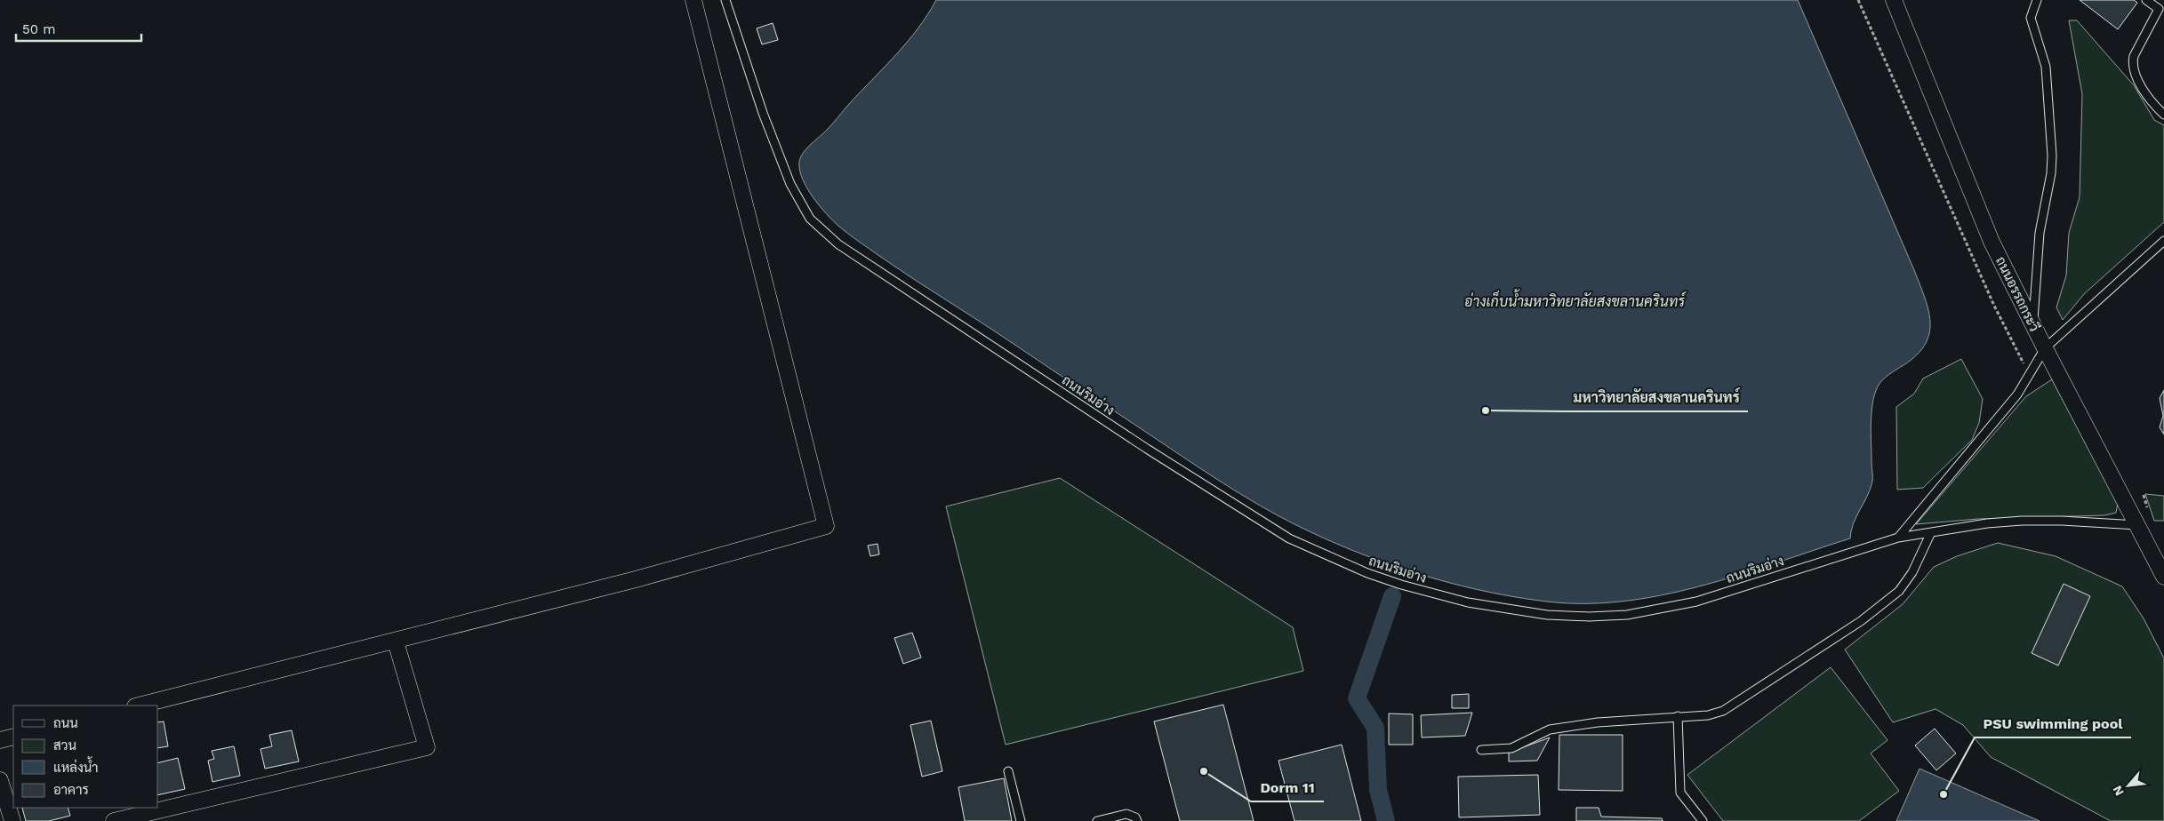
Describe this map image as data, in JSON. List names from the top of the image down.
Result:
{
  "streets": {
    "street": ["ถนนอรรถกระวี"],
    "lane": ["ถนนริมอ่าง"]
  },
  "crossings": [
    ["ถนนอรรถกระวี", "ถนนริมอ่าง"]
  ],
  "water": ["อ่างเก็บน้ำมหาวิทยาลัยสงขลานครินทร์"],
  "places": ["มหาวิทยาลัยสงขลานครินทร์", "Dorm 11", "PSU swimming pool"],
  "legend": [
    "ถนน",
    "สวน",
    "แหล่งน้ำ",
    "อาคาร"
  ],
  "scale_bar": "50 m",
  "north": "bottom left"
}
